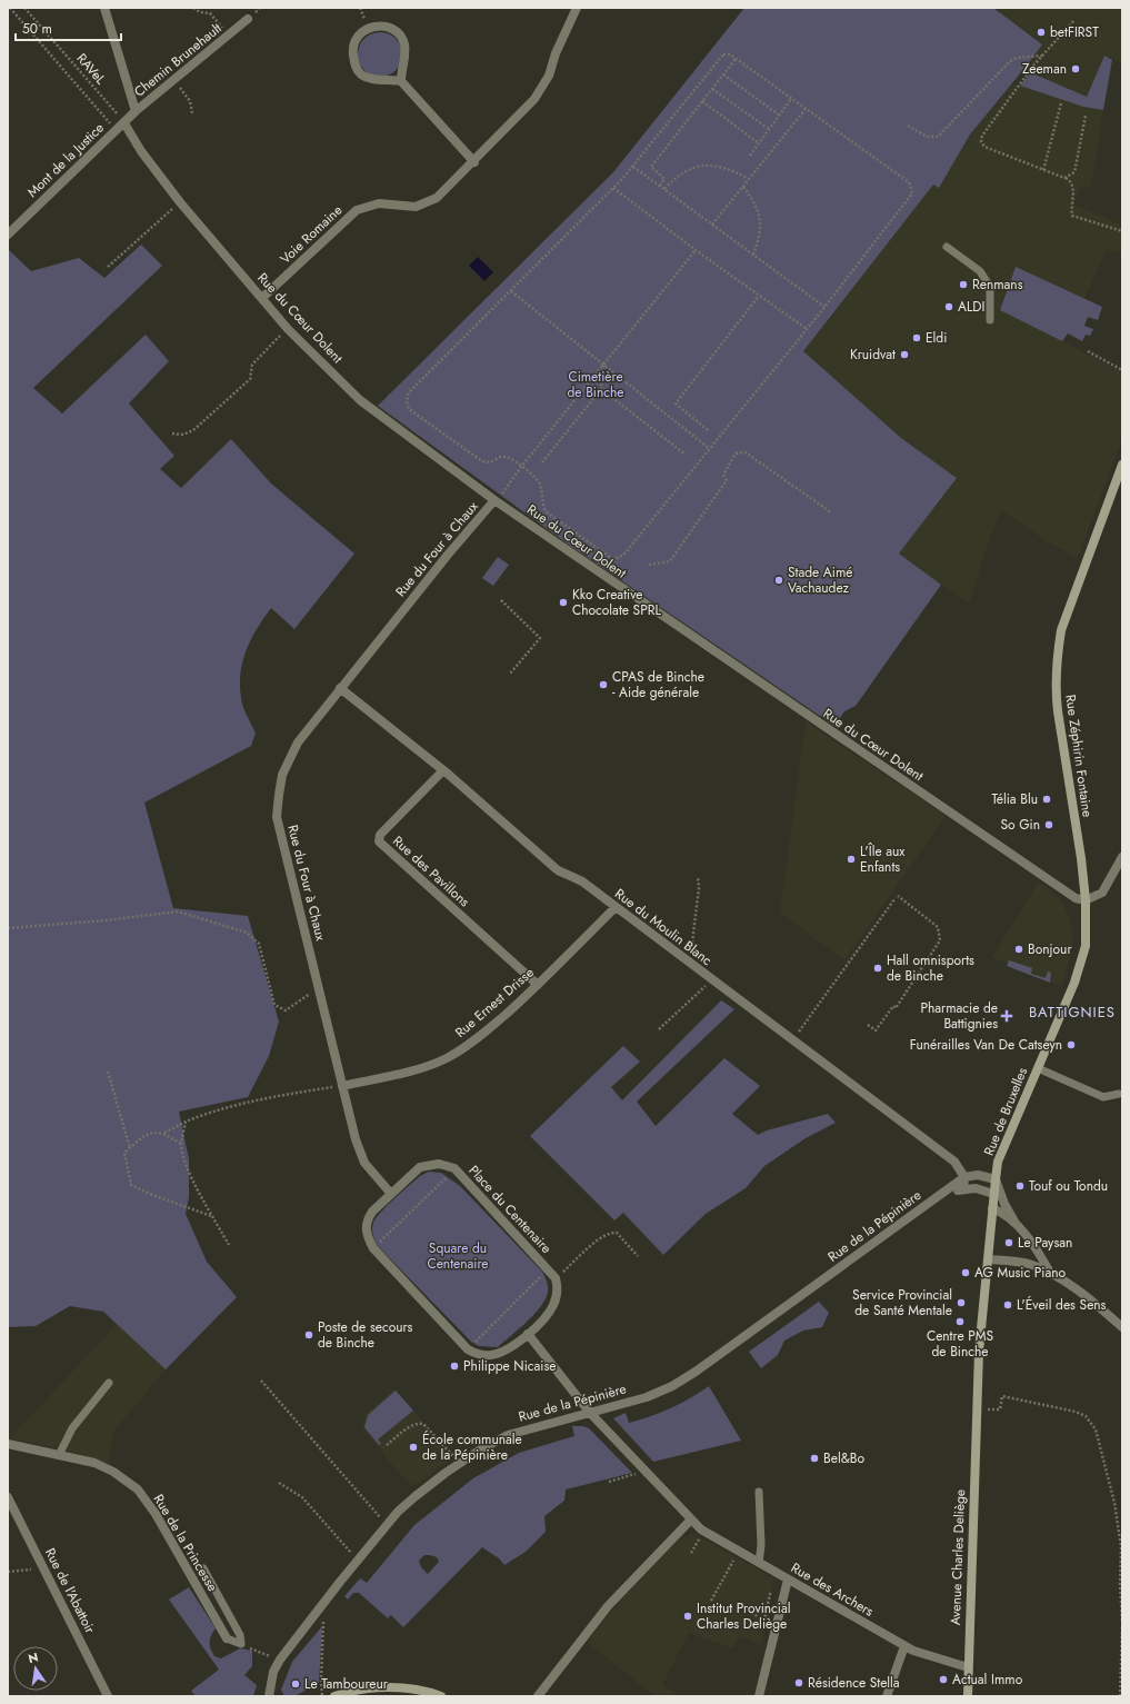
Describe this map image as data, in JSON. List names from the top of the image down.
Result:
{
  "streets": {
    "main road": ["Rue Zéphirin Fontaine", "Rue de Bruxelles", "Avenue Charles Deliège"],
    "street": [
      "Chemin Brunehault",
      "Mont de la Justice",
      "Voie Romaine",
      "Rue du Cœur Dolent",
      "Rue du Four à Chaux",
      "Rue des Pavillons",
      "Rue du Moulin Blanc",
      "Rue Ernest Drisse",
      "Place du Centenaire",
      "Rue de la Pépinière",
      "Rue de la Princesse",
      "Rue des Archers",
      "Rue de l'Abattoir"
    ],
    "path": ["RAVeL"]
  },
  "crossings": [
    ["Chemin Brunehault", "RAVeL"],
    ["Chemin Brunehault", "Mont de la Justice"],
    ["Chemin Brunehault", "Rue du Cœur Dolent"],
    ["RAVeL", "Mont de la Justice"],
    ["RAVeL", "Rue du Cœur Dolent"],
    ["Mont de la Justice", "Rue du Cœur Dolent"],
    ["Voie Romaine", "Rue du Cœur Dolent"],
    ["Rue du Cœur Dolent", "Rue du Four à Chaux"],
    ["Rue du Cœur Dolent", "Rue Zéphirin Fontaine"],
    ["Rue du Cœur Dolent", "Rue de Bruxelles"],
    ["Rue du Four à Chaux", "Rue du Moulin Blanc"],
    ["Rue du Four à Chaux", "Rue Ernest Drisse"],
    ["Rue du Four à Chaux", "Place du Centenaire"],
    ["Rue Zéphirin Fontaine", "Rue de Bruxelles"],
    ["Rue des Pavillons", "Rue du Moulin Blanc"],
    ["Rue des Pavillons", "Rue Ernest Drisse"],
    ["Rue du Moulin Blanc", "Rue Ernest Drisse"],
    ["Rue du Moulin Blanc", "Rue de la Pépinière"],
    ["Rue de Bruxelles", "Rue de la Pépinière"],
    ["Rue de Bruxelles", "Avenue Charles Deliège"],
    ["Rue de la Pépinière", "Rue des Archers"],
    ["Avenue Charles Deliège", "Rue des Archers"]
  ],
  "districts": ["BATTIGNIES"],
  "parks": ["Cimetière de Binche", "Square du Centenaire"],
  "places": {
    "other": [
      "betFIRST",
      "Zeeman",
      "Renmans",
      "ALDI",
      "Eldi",
      "Kruidvat",
      "Stade Aimé Vachaudez",
      "Kko Creative Chocolate SPRL",
      "CPAS de Binche - Aide générale",
      "Télia Blu",
      "So Gin",
      "L'Île aux Enfants",
      "Bonjour",
      "Hall omnisports de Binche",
      "Funérailles Van De Catseyn",
      "Touf ou Tondu",
      "Le Paysan",
      "AG Music Piano",
      "Service Provincial de Santé Mentale",
      "L'Éveil des Sens",
      "Centre PMS de Binche",
      "Poste de secours de Binche",
      "Philippe Nicaise",
      "École communale de la Pépinière",
      "Bel&Bo",
      "Institut Provincial Charles Deliège",
      "Actual Immo",
      "Résidence Stella",
      "Le Tamboureur"
    ],
    "health": ["Pharmacie de Battignies"]
  },
  "scale_bar": "50 m",
  "north": "top"
}
